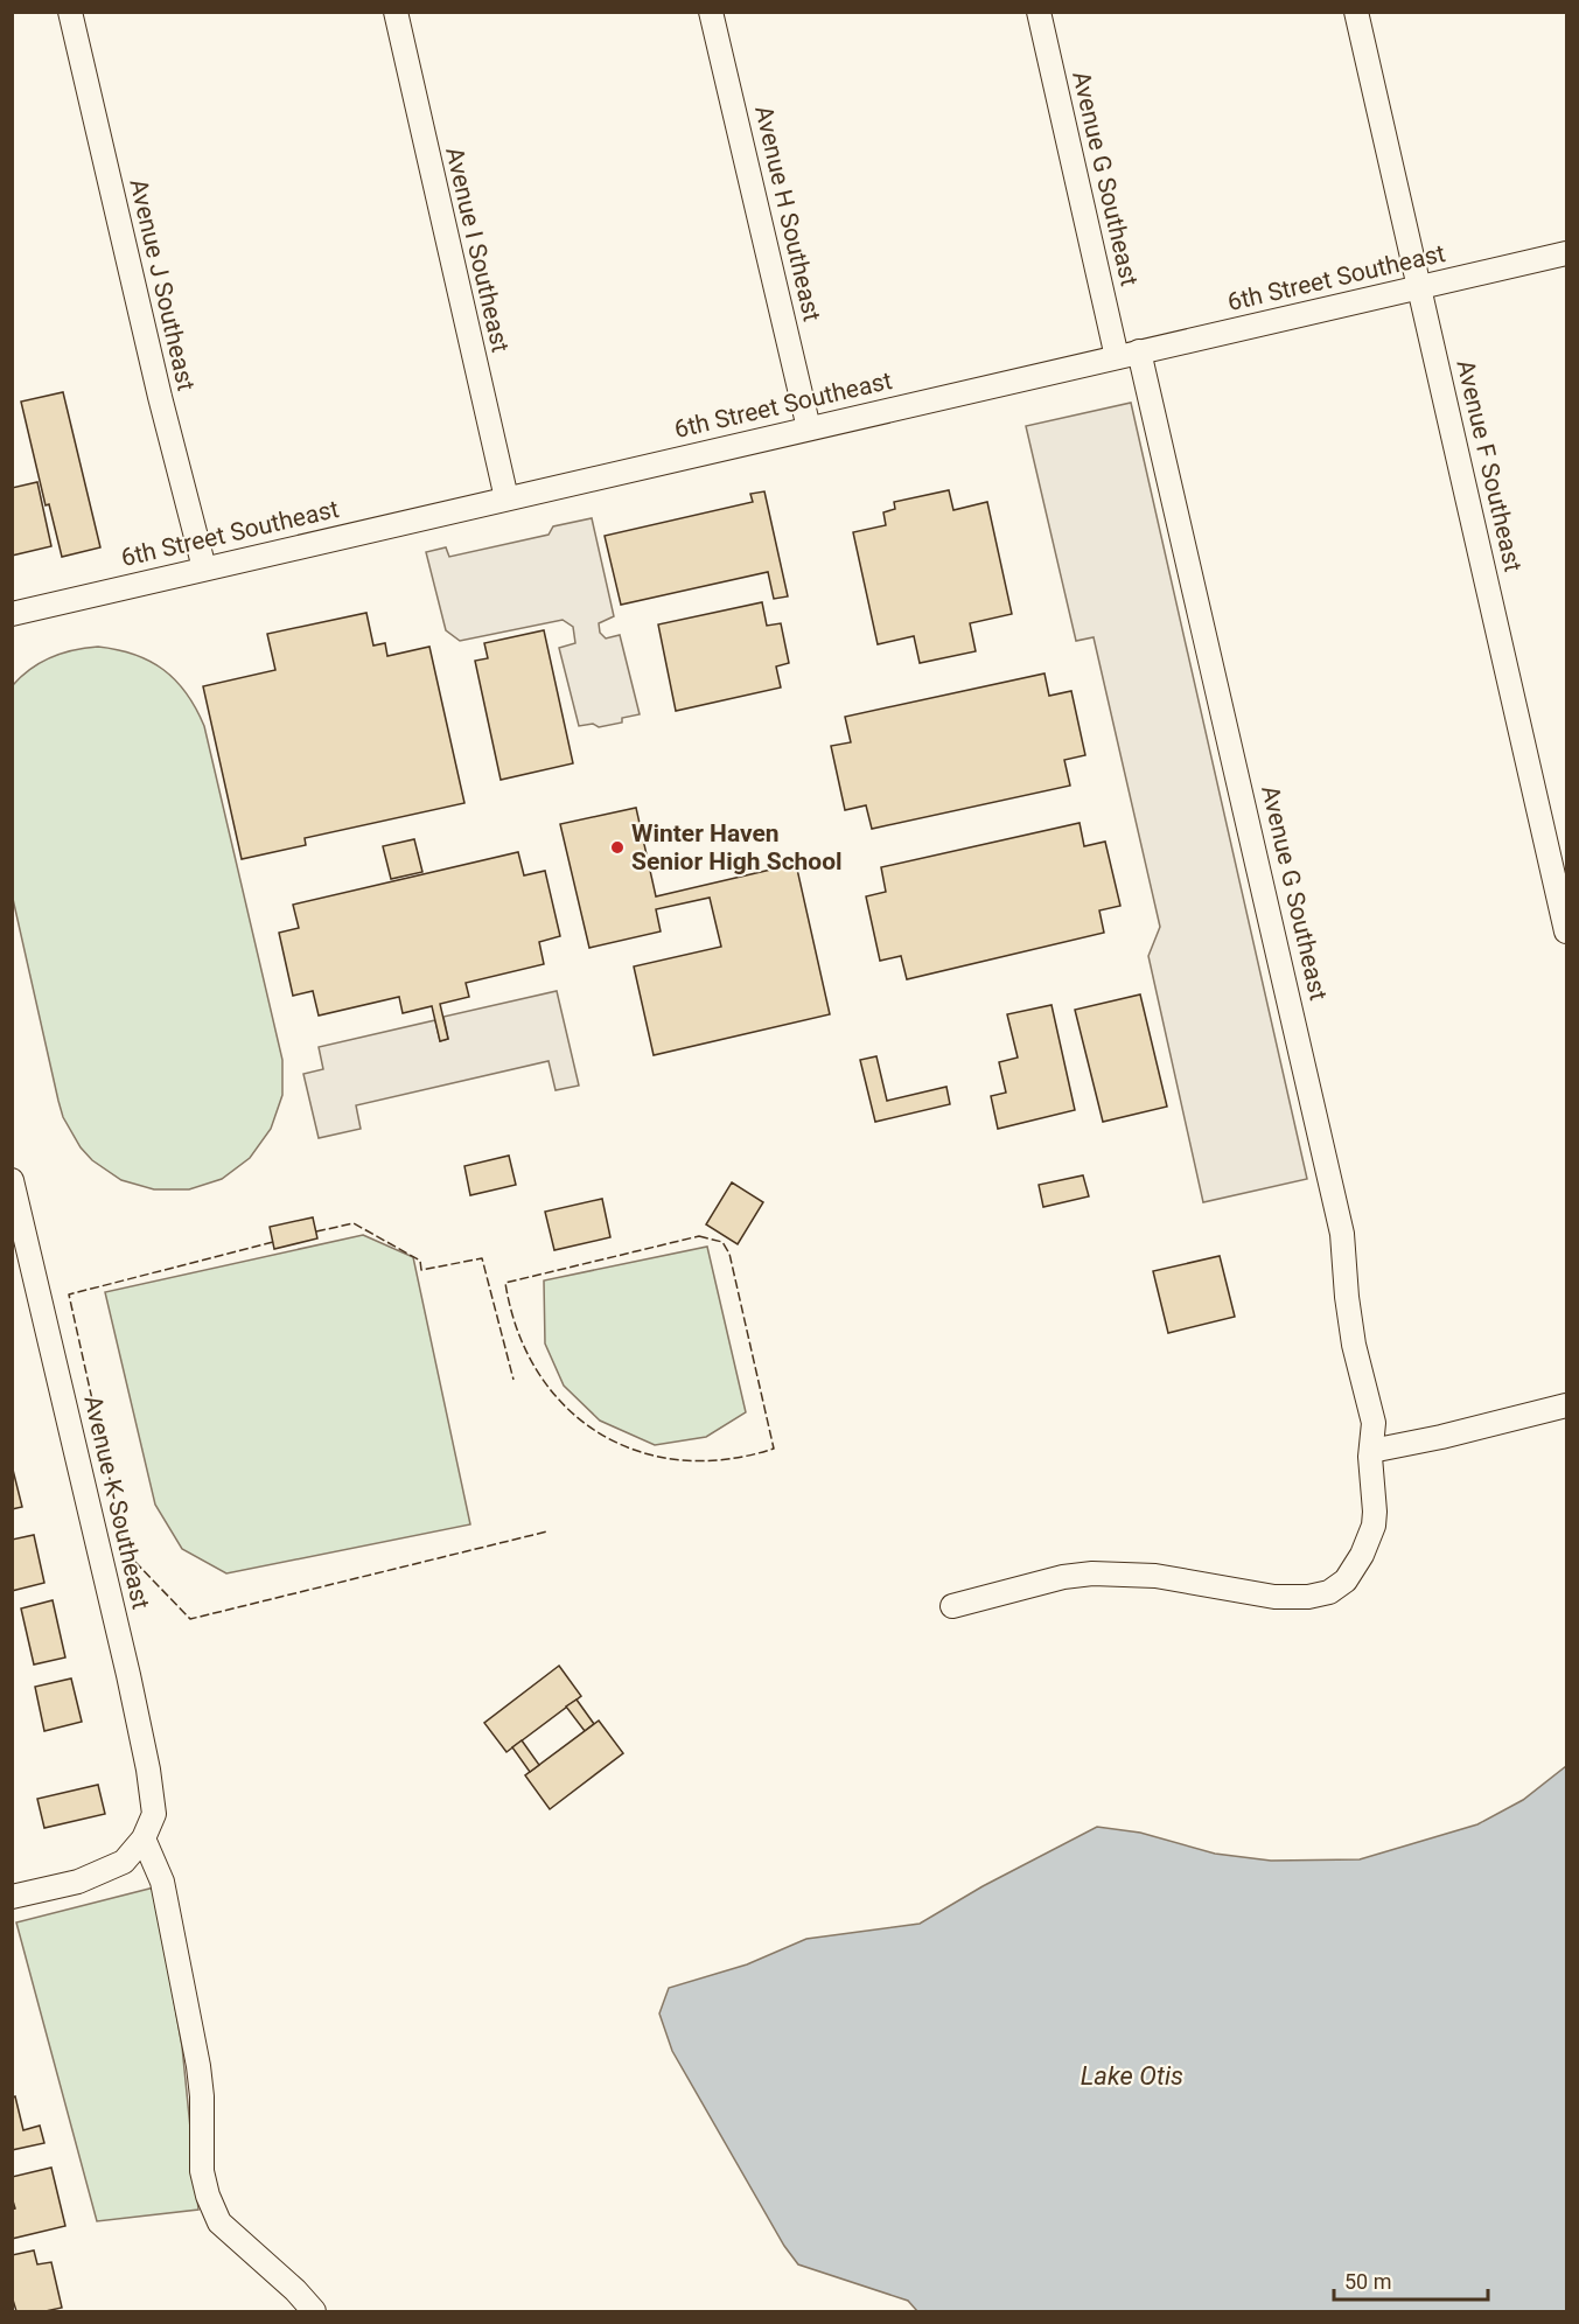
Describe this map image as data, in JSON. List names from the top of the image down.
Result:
{
  "streets": {
    "street": [
      "Avenue G Southeast",
      "Avenue H Southeast",
      "Avenue I Southeast",
      "6th Street Southeast",
      "Avenue J Southeast",
      "Avenue F Southeast",
      "Avenue K Southeast"
    ]
  },
  "crossings": [
    ["Avenue G Southeast", "6th Street Southeast"],
    ["Avenue H Southeast", "6th Street Southeast"],
    ["Avenue I Southeast", "6th Street Southeast"],
    ["6th Street Southeast", "Avenue J Southeast"],
    ["6th Street Southeast", "Avenue F Southeast"]
  ],
  "water": ["Lake Otis"],
  "places": ["Winter Haven Senior High School"],
  "scale_bar": "50 m"
}
